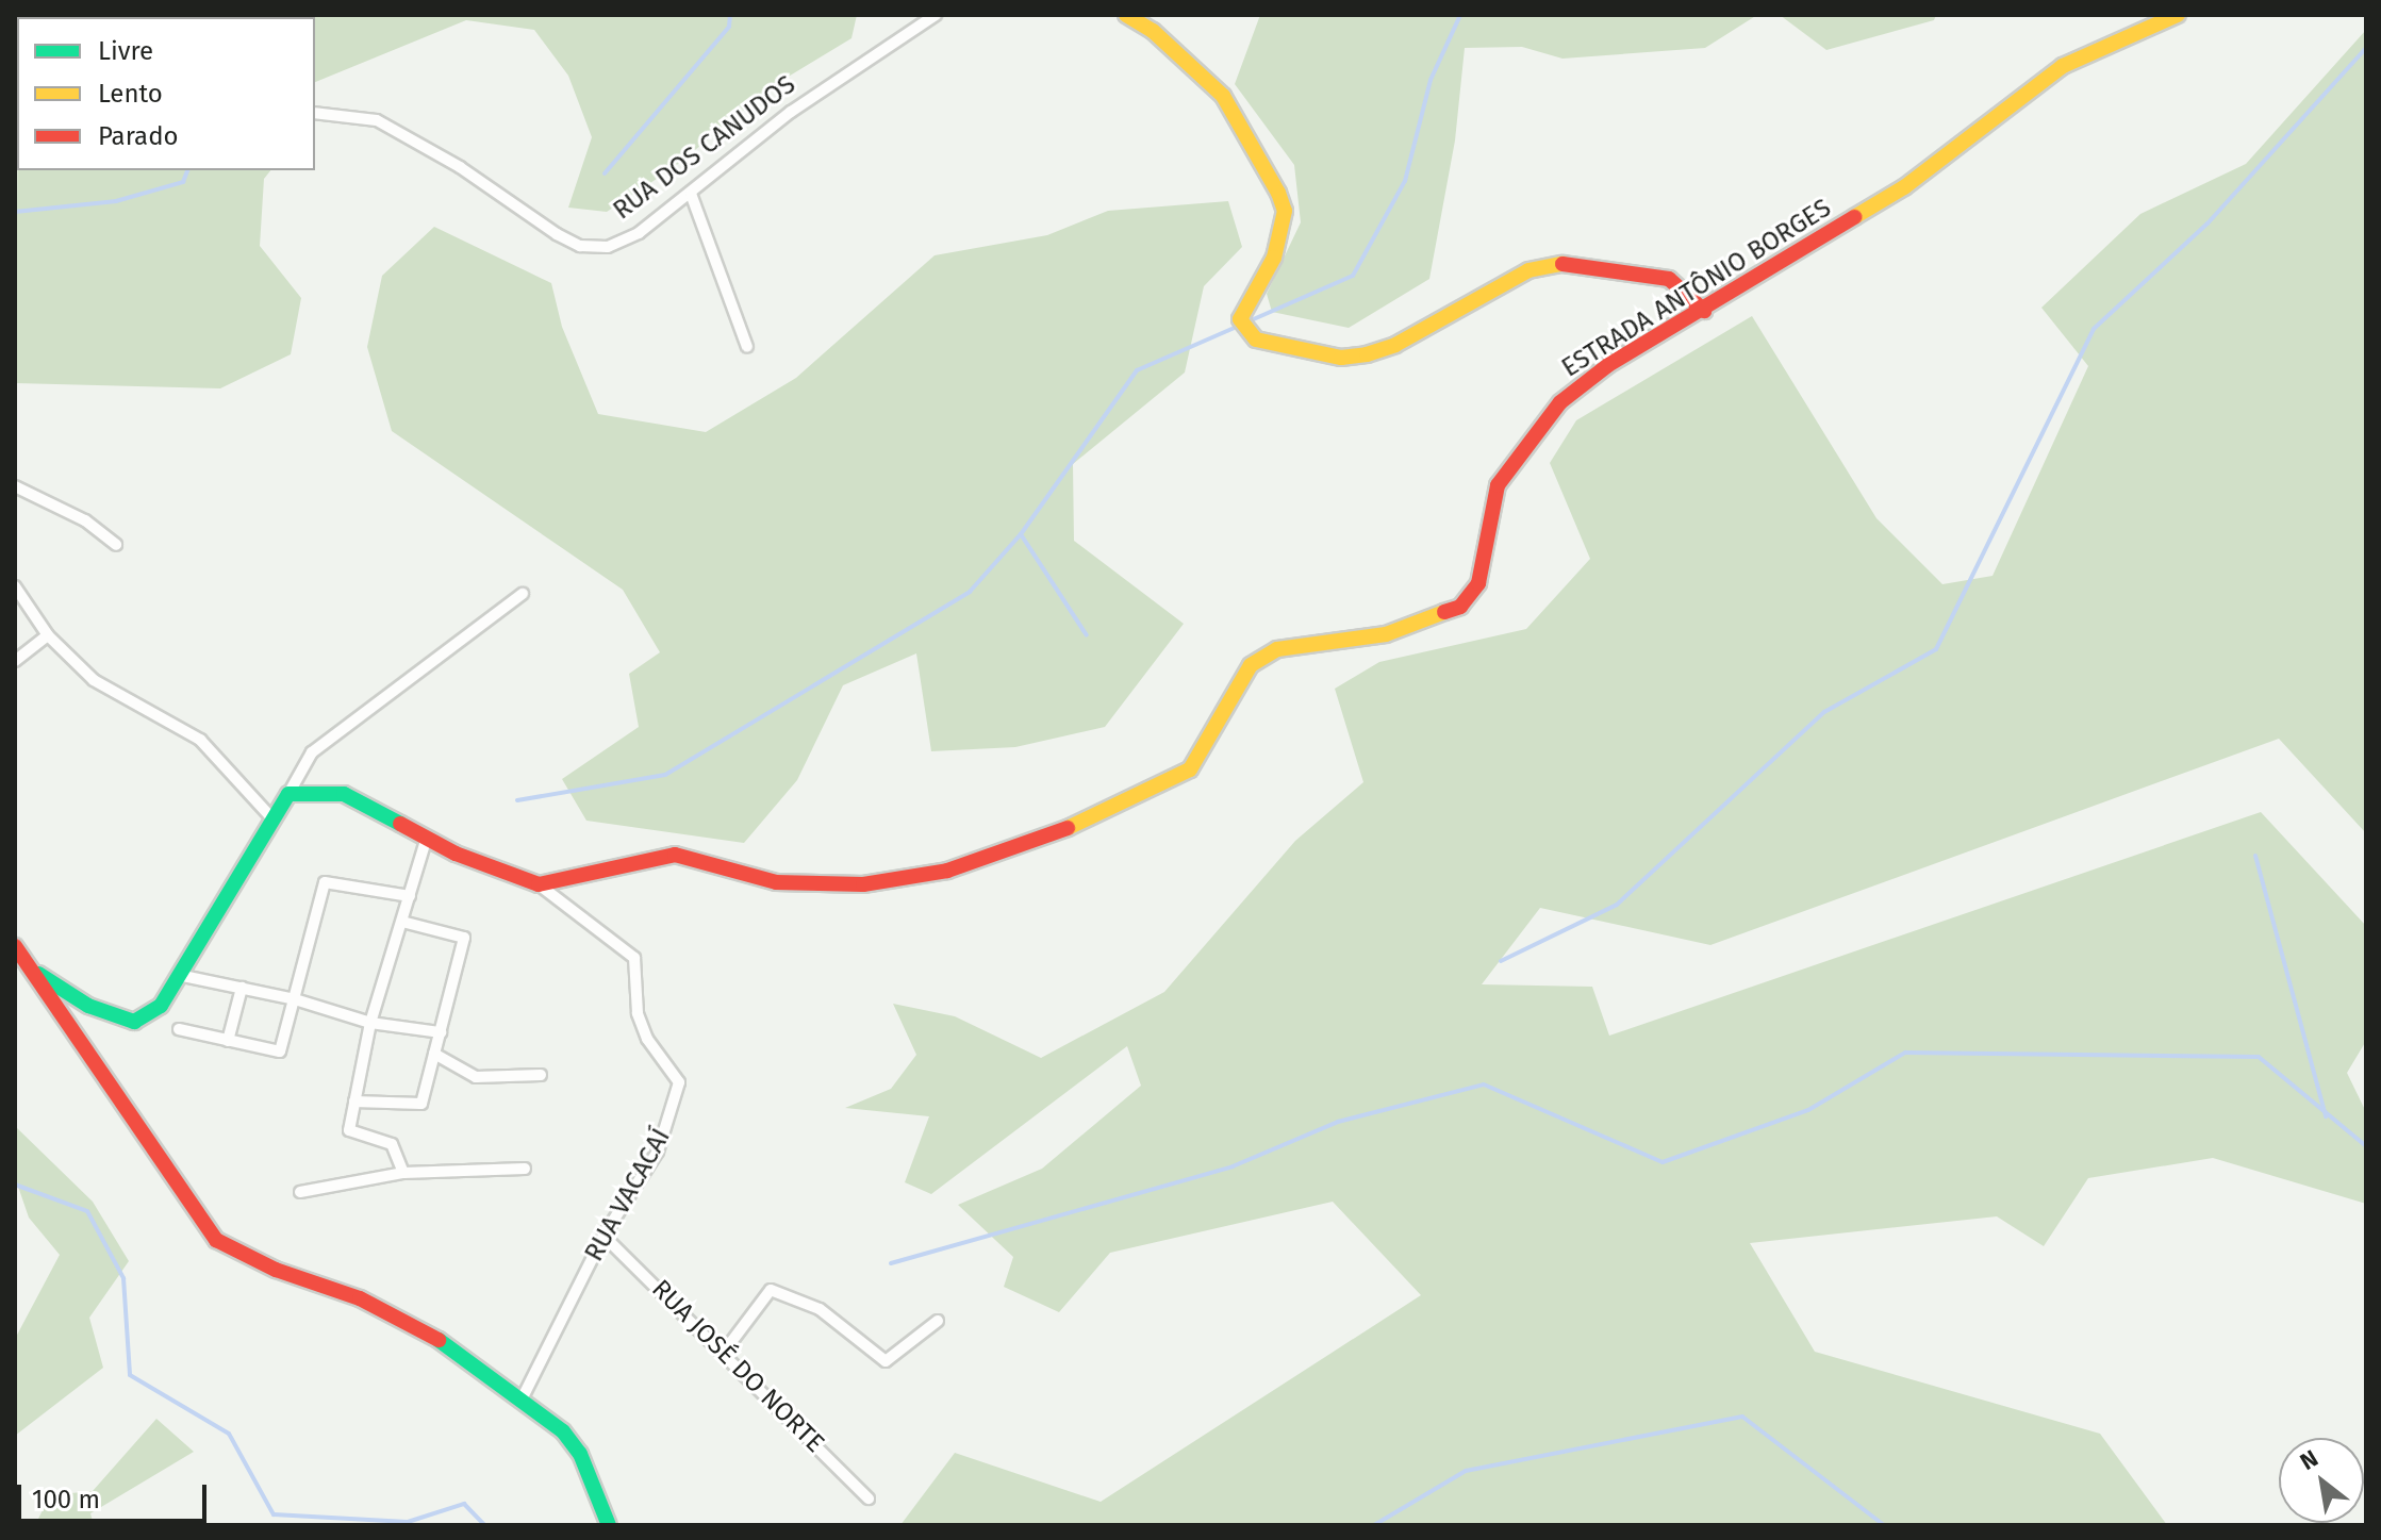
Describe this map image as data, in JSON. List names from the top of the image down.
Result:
{
  "streets": {
    "street": [
      "RUA DOS CANUDOS",
      "ESTRADA ANTÔNIO BORGES",
      "RUA VACACAÍ",
      "RUA JOSÉ DO NORTE"
    ]
  },
  "crossings": [
    ["ESTRADA ANTÔNIO BORGES", "RUA VACACAÍ"],
    ["RUA VACACAÍ", "RUA JOSÉ DO NORTE"]
  ],
  "legend": ["Livre", "Lento", "Parado"],
  "scale_bar": "100 m",
  "north": "top left"
}
